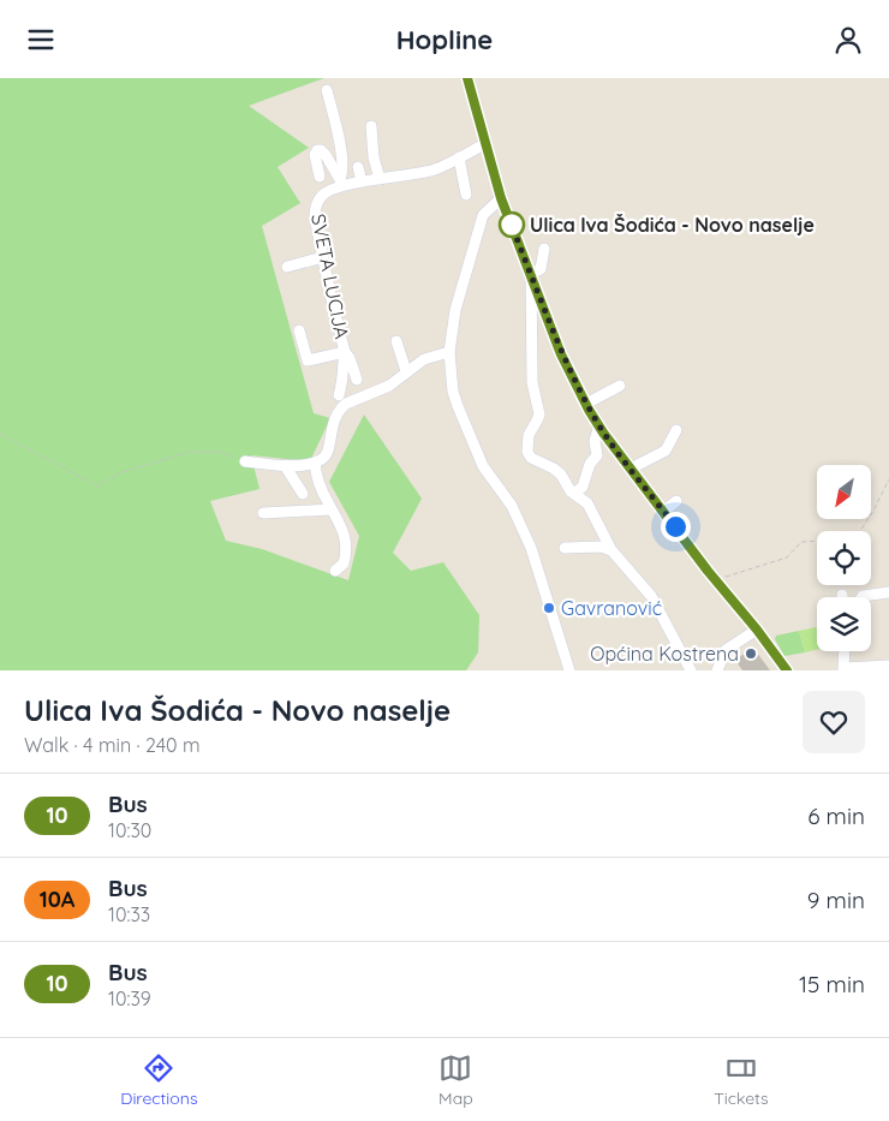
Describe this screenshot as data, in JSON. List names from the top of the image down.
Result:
{
  "streets": {
    "street": ["SVETA LUCIJA"]
  },
  "places": ["Ulica Iva Šodića - Novo naselje", "Gavranović", "Općina Kostrena"],
  "lines": ["bus line 10"],
  "north": "bottom left",
  "page": {
    "header": "Hopline",
    "heading": ["Ulica Iva Šodića - Novo naselje", "Walk · 4 min · 240 m"],
    "list": [
      {
        "mark": "10",
        "name": "Bus",
        "note": "10:30",
        "value": "6 min"
      },
      {
        "mark": "10A",
        "name": "Bus",
        "note": "10:33",
        "value": "9 min"
      },
      {
        "mark": "10",
        "name": "Bus",
        "note": "10:39",
        "value": "15 min"
      }
    ],
    "tabs": ["Directions", "Map", "Tickets"]
  }
}
